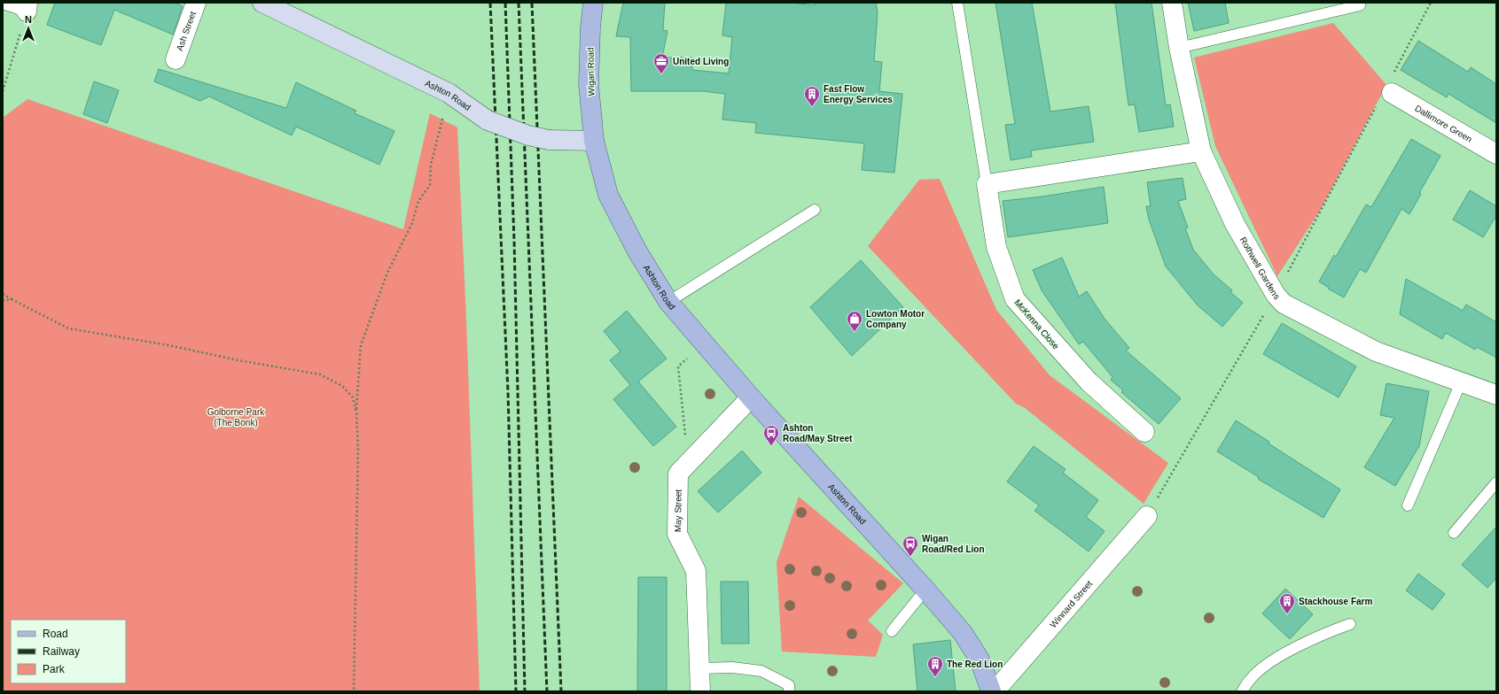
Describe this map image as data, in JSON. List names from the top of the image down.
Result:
{
  "streets": {
    "main road": ["Wigan Road", "Ashton Road"],
    "street": [
      "Ash Street",
      "Dallimore Green",
      "Rothwell Gardens",
      "McKenna Close",
      "May Street",
      "Winnard Street"
    ]
  },
  "crossings": [
    ["Wigan Road", "Ashton Road"],
    ["Ashton Road", "May Street"]
  ],
  "parks": ["Golborne Park (The Bonk)"],
  "places": {
    "office": ["United Living"],
    "building": ["Fast Flow Energy Services", "Stackhouse Farm", "The Red Lion"],
    "shop": ["Lowton Motor Company"],
    "bus stop": ["Ashton Road/May Street", "Wigan Road/Red Lion"]
  },
  "legend": ["Road", "Railway", "Park"],
  "north": "top"
}
